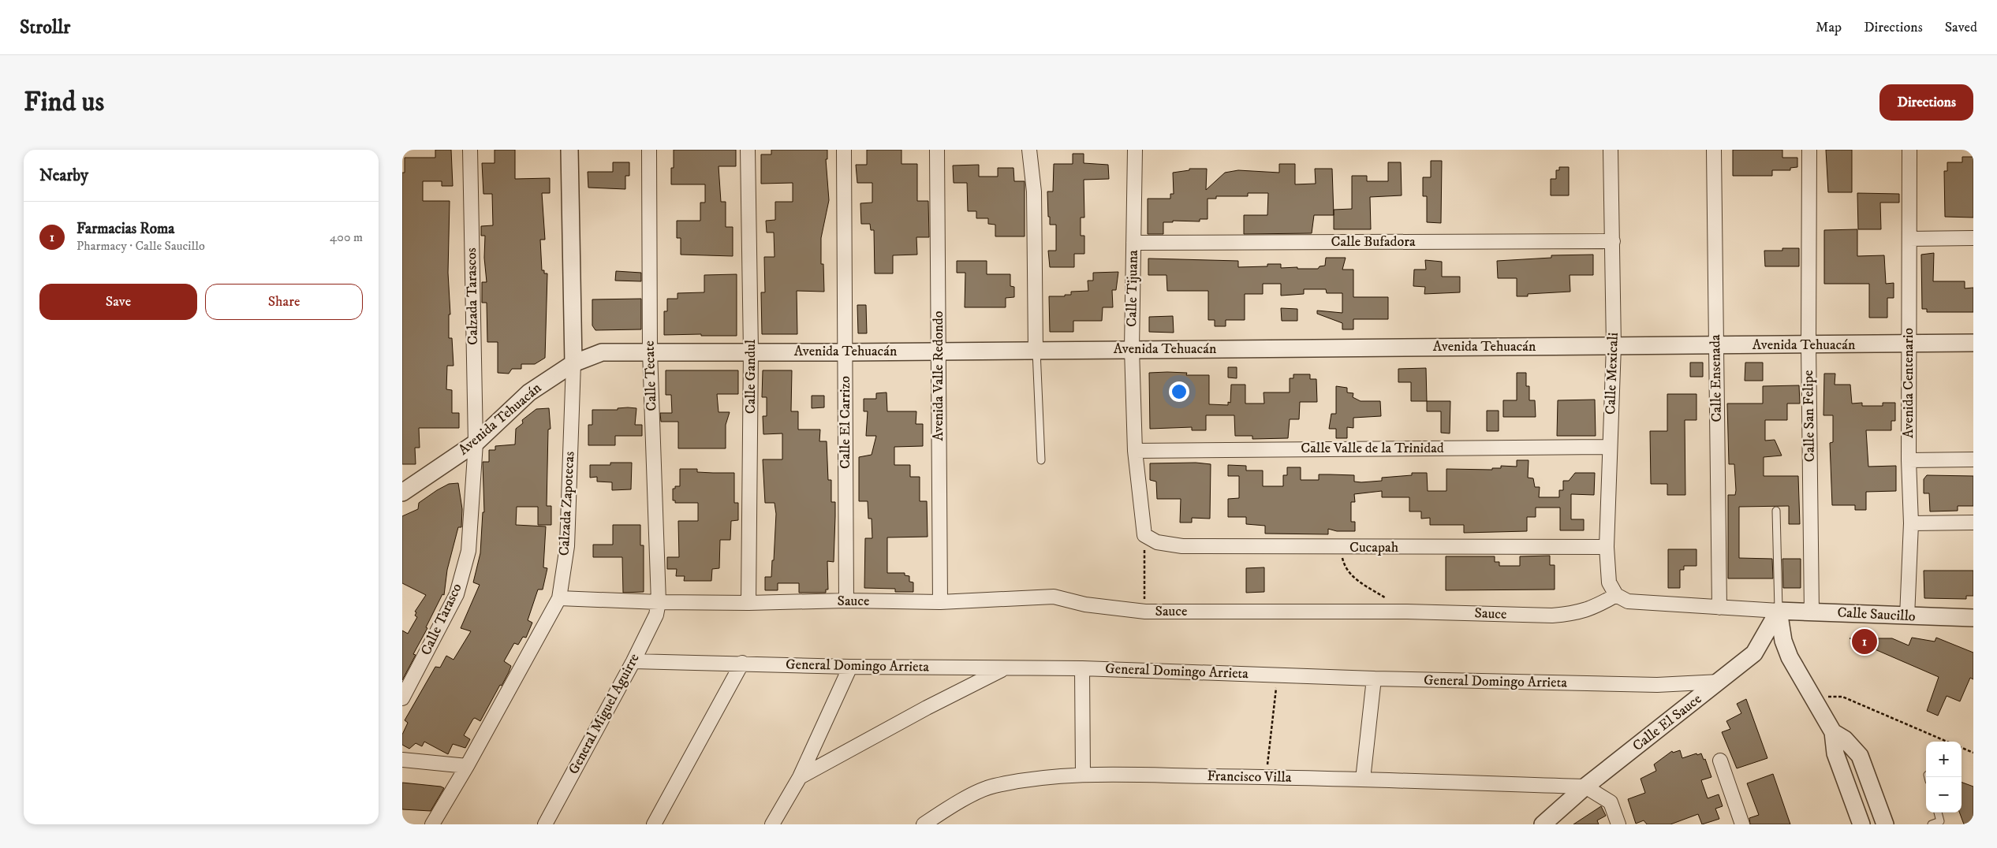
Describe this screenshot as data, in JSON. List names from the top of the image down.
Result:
{
  "streets": {
    "street": [
      "Calle Bufadora",
      "Calle Tijuana",
      "Calzada Tarascos",
      "Avenida Tehuacán",
      "Calle Mexicali",
      "Calle Tecate",
      "Avenida Valle Redondo",
      "Calle Gandul",
      "Calle Ensenada",
      "Avenida Centenario",
      "Calle San Felipe",
      "Calle El Carrizo",
      "Calle Valle de la Trinidad",
      "Calzada Zapotecas",
      "Cucapah",
      "Sauce",
      "Calle Saucillo",
      "Calle Tarasco",
      "General Domingo Arrieta",
      "General Miguel Aguirre",
      "Calle El Sauce",
      "Francisco Villa"
    ]
  },
  "crossings": [
    ["Calle Bufadora", "Calle Tijuana"],
    ["Calle Bufadora", "Calle Mexicali"],
    ["Calle Tijuana", "Avenida Tehuacán"],
    ["Calle Tijuana", "Calle Valle de la Trinidad"],
    ["Calle Tijuana", "Cucapah"],
    ["Calzada Tarascos", "Avenida Tehuacán"],
    ["Calzada Tarascos", "Calle Tarasco"],
    ["Avenida Tehuacán", "Calle Mexicali"],
    ["Avenida Tehuacán", "Calle Tecate"],
    ["Avenida Tehuacán", "Avenida Valle Redondo"],
    ["Avenida Tehuacán", "Calle Gandul"],
    ["Avenida Tehuacán", "Calle Ensenada"],
    ["Avenida Tehuacán", "Avenida Centenario"],
    ["Avenida Tehuacán", "Calle San Felipe"],
    ["Avenida Tehuacán", "Calle El Carrizo"],
    ["Avenida Tehuacán", "Calzada Zapotecas"],
    ["Avenida Tehuacán", "Calle Tarasco"],
    ["Calle Mexicali", "Calle Valle de la Trinidad"],
    ["Calle Mexicali", "Cucapah"],
    ["Calle Mexicali", "Sauce"],
    ["Calle Tecate", "Sauce"],
    ["Calle Tecate", "General Miguel Aguirre"],
    ["Avenida Valle Redondo", "Sauce"],
    ["Calle Gandul", "Sauce"],
    ["Avenida Centenario", "Calle Saucillo"],
    ["Calle San Felipe", "Calle Saucillo"],
    ["Calle El Carrizo", "Sauce"],
    ["Calzada Zapotecas", "Sauce"],
    ["Sauce", "General Miguel Aguirre"],
    ["Calle Saucillo", "Calle El Sauce"],
    ["General Domingo Arrieta", "General Miguel Aguirre"],
    ["General Domingo Arrieta", "Calle El Sauce"],
    ["Calle El Sauce", "Francisco Villa"]
  ],
  "page": {
    "header": "Strollr",
    "nav": ["Map", "Directions", "Saved"],
    "buttons": [
      "Directions",
      ["Save", "Share"]
    ],
    "title": "Find us",
    "heading": "Nearby",
    "list": [
      {
        "mark": "1",
        "name": "Farmacias Roma",
        "note": "Pharmacy · Calle Saucillo",
        "value": "400 m"
      }
    ],
    "pins": "1",
    "map_buttons": ["+", "−"]
  }
}
